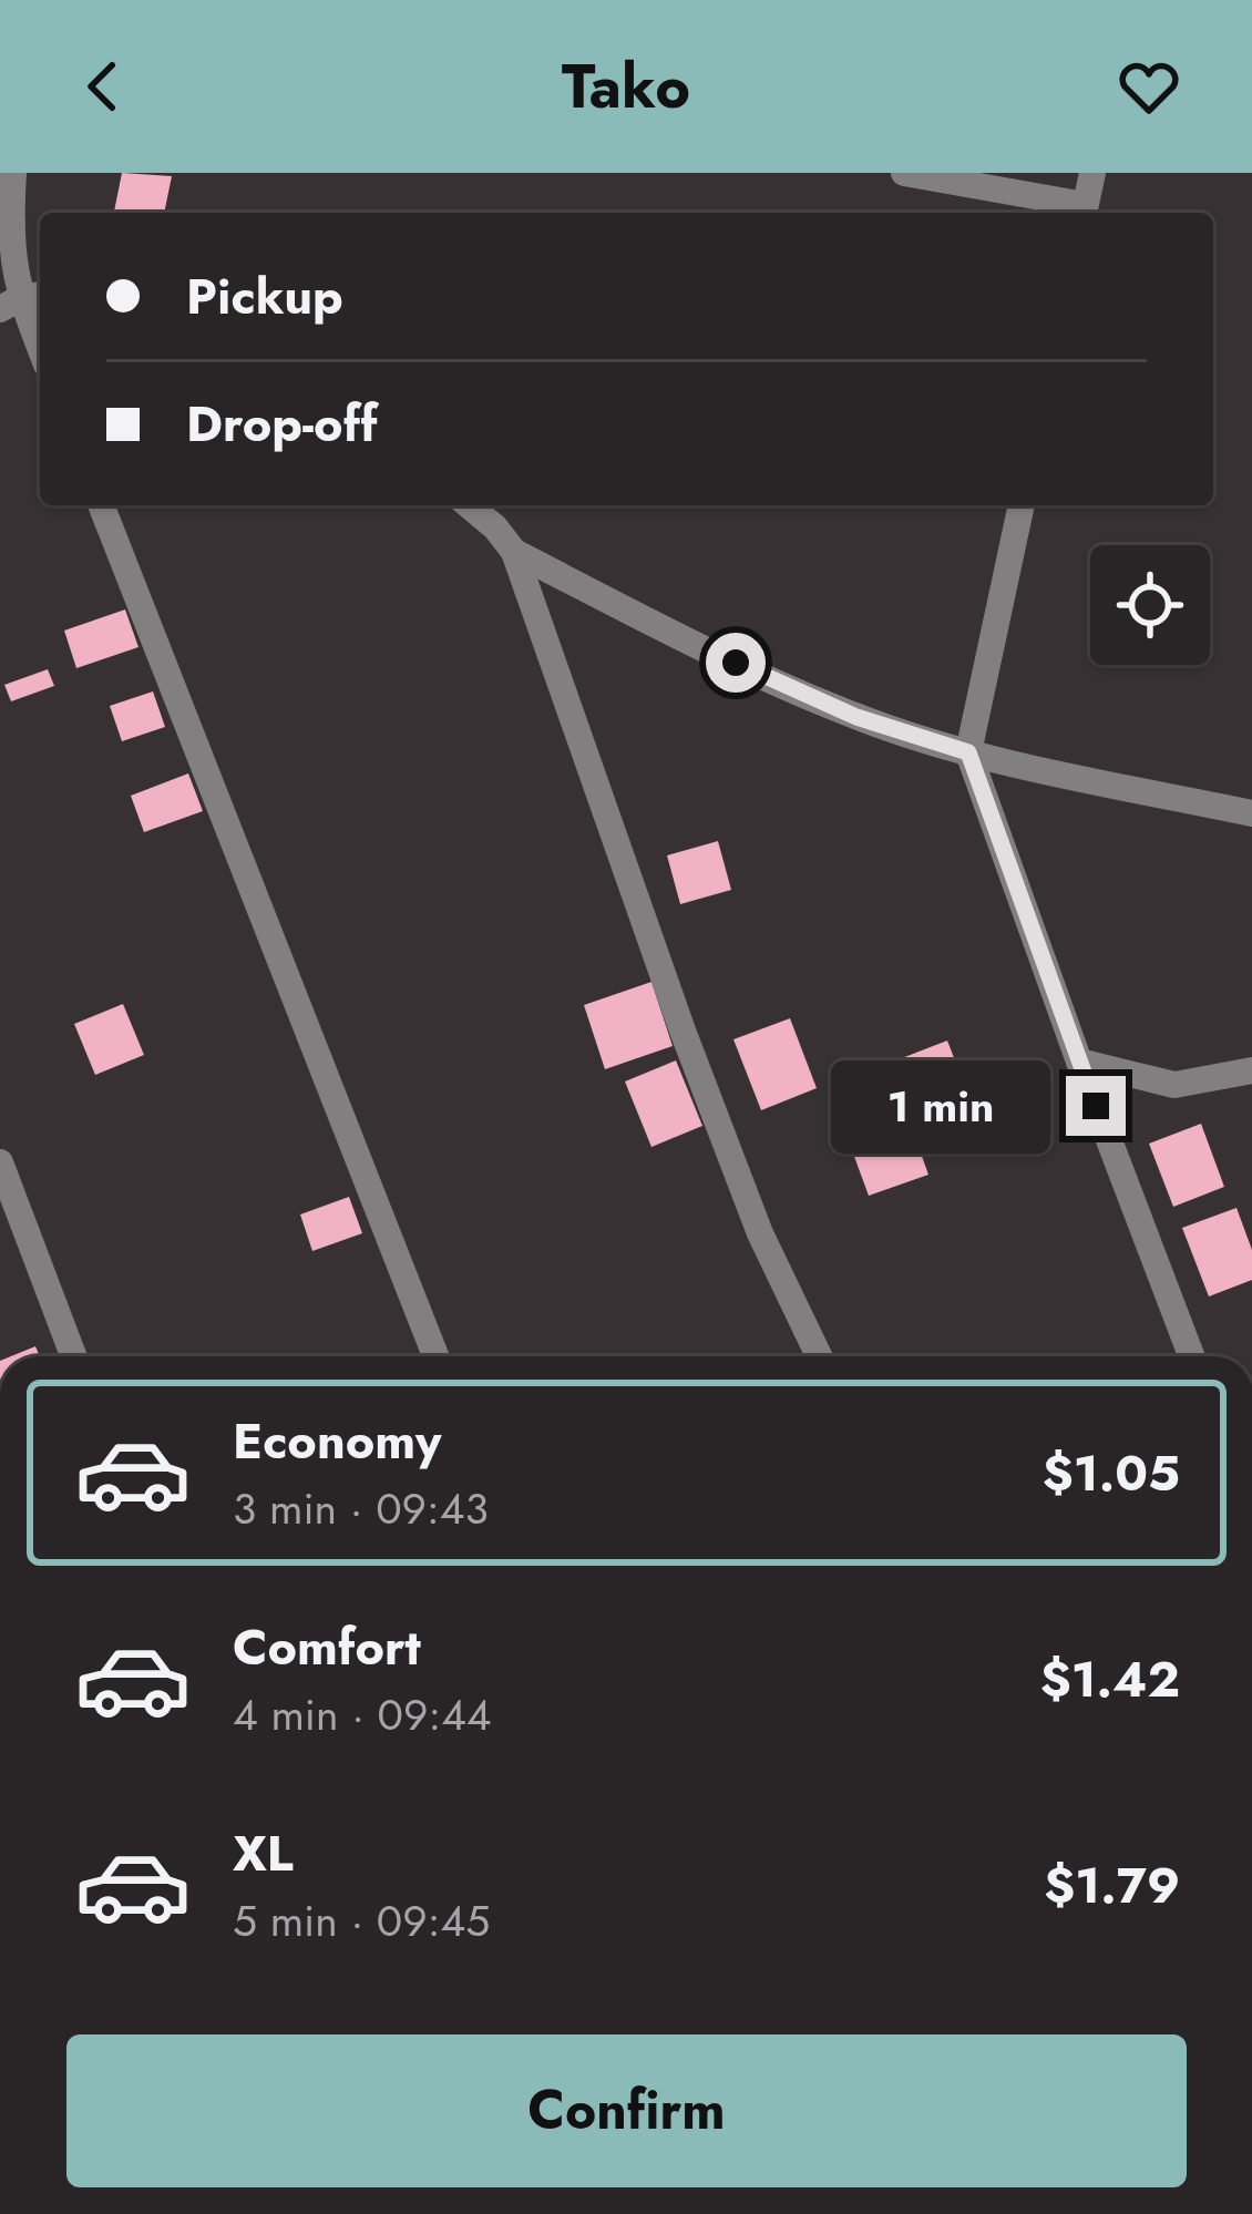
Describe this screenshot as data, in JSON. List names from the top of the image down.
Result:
{
  "page": {
    "header": "Tako",
    "banner": ["Pickup", "Drop-off"],
    "bubble": "1 min",
    "list": [
      {
        "name": "Economy",
        "note": "3 min · 09:43",
        "value": "$1.05"
      },
      {
        "name": "Comfort",
        "note": "4 min · 09:44",
        "value": "$1.42"
      },
      {
        "name": "XL",
        "note": "5 min · 09:45",
        "value": "$1.79"
      }
    ],
    "buttons": "Confirm"
  }
}
